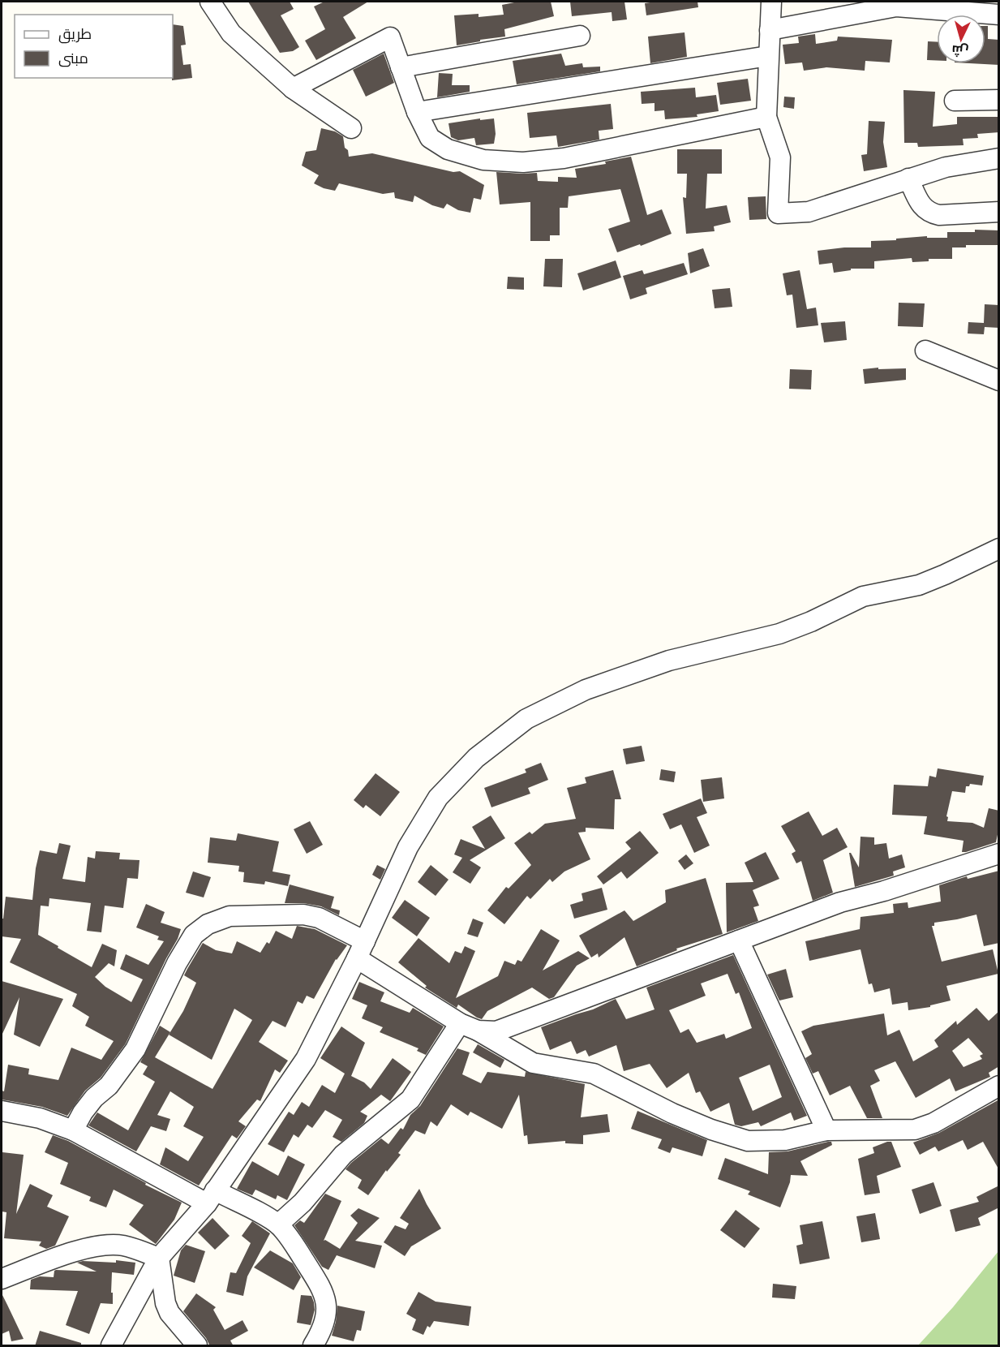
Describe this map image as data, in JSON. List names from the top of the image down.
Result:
{
  "legend": ["طريق", "مبنى"],
  "north": "bottom"
}
